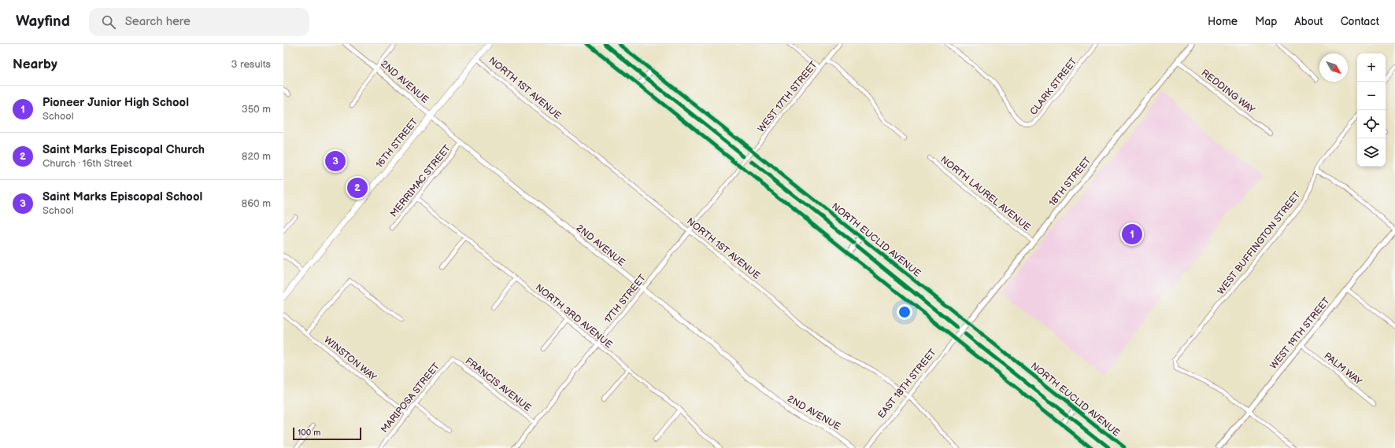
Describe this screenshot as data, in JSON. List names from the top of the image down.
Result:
{
  "streets": {
    "main road": [
      "16TH STREET",
      "18TH STREET",
      "NORTH EUCLID AVENUE",
      "WEST 19TH STREET",
      "EAST 18TH STREET"
    ],
    "street": [
      "2ND AVENUE",
      "CLARK STREET",
      "NORTH 1ST AVENUE",
      "REDDING WAY",
      "WEST 17TH STREET",
      "MERRIMAC STREET",
      "NORTH LAUREL AVENUE",
      "WEST BUFFINGTON STREET",
      "17TH STREET",
      "NORTH 3RD AVENUE",
      "WINSTON WAY",
      "PALM WAY",
      "FRANCIS AVENUE",
      "MARIPOSA STREET"
    ]
  },
  "crossings": [
    ["2ND AVENUE", "16TH STREET"],
    ["2ND AVENUE", "MERRIMAC STREET"],
    ["2ND AVENUE", "17TH STREET"],
    ["NORTH 1ST AVENUE", "16TH STREET"],
    ["NORTH 1ST AVENUE", "17TH STREET"],
    ["NORTH 1ST AVENUE", "EAST 18TH STREET"],
    ["REDDING WAY", "18TH STREET"],
    ["WEST 17TH STREET", "NORTH EUCLID AVENUE"],
    ["WEST 17TH STREET", "17TH STREET"],
    ["MERRIMAC STREET", "NORTH 3RD AVENUE"],
    ["18TH STREET", "NORTH LAUREL AVENUE"],
    ["18TH STREET", "NORTH EUCLID AVENUE"],
    ["18TH STREET", "EAST 18TH STREET"],
    ["WEST BUFFINGTON STREET", "WEST 19TH STREET"],
    ["17TH STREET", "NORTH 3RD AVENUE"],
    ["17TH STREET", "FRANCIS AVENUE"],
    ["WEST 19TH STREET", "PALM WAY"],
    ["WINSTON WAY", "MARIPOSA STREET"],
    ["FRANCIS AVENUE", "MARIPOSA STREET"]
  ],
  "scale_bar": "100 m",
  "north": "bottom right",
  "page": {
    "header": "Wayfind",
    "search": "Search here",
    "nav": [
      "Home",
      "Map",
      "About",
      "Contact"
    ],
    "heading": ["Nearby", "3 results"],
    "map_buttons": ["+", "−"],
    "list": [
      {
        "mark": "1",
        "name": "Pioneer Junior High School",
        "note": "School",
        "value": "350 m"
      },
      {
        "mark": "2",
        "name": "Saint Marks Episcopal Church",
        "note": "Church · 16th Street",
        "value": "820 m"
      },
      {
        "mark": "3",
        "name": "Saint Marks Episcopal School",
        "note": "School",
        "value": "860 m"
      }
    ],
    "pins": ["3", "2", "1"],
    "scale": "100 m"
  }
}
